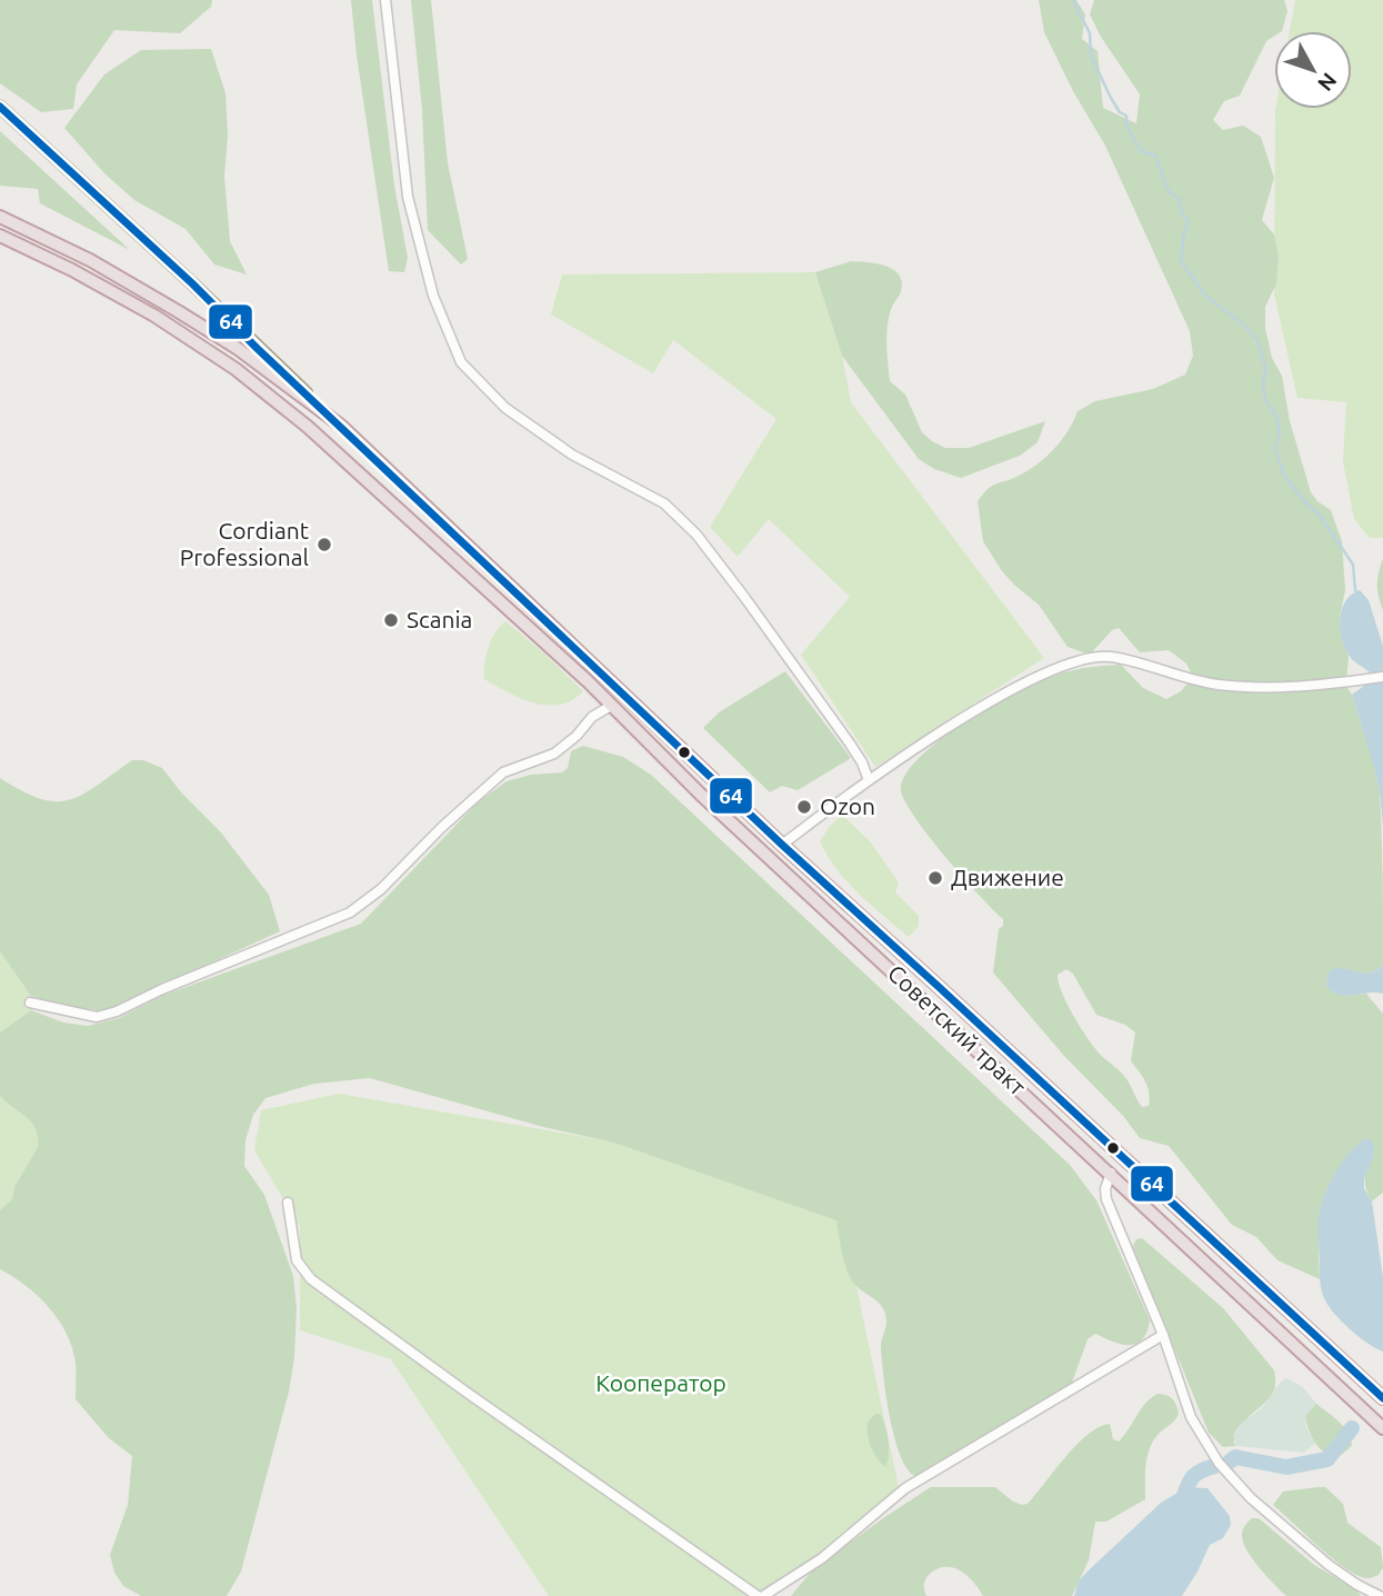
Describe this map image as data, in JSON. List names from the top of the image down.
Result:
{
  "streets": {
    "highway": ["Советский тракт"]
  },
  "parks": ["Кооператор"],
  "places": [
    "Cordiant Professional",
    "Scania",
    "Ozon",
    "Движение"
  ],
  "lines": ["transit line 64"],
  "north": "bottom right"
}
